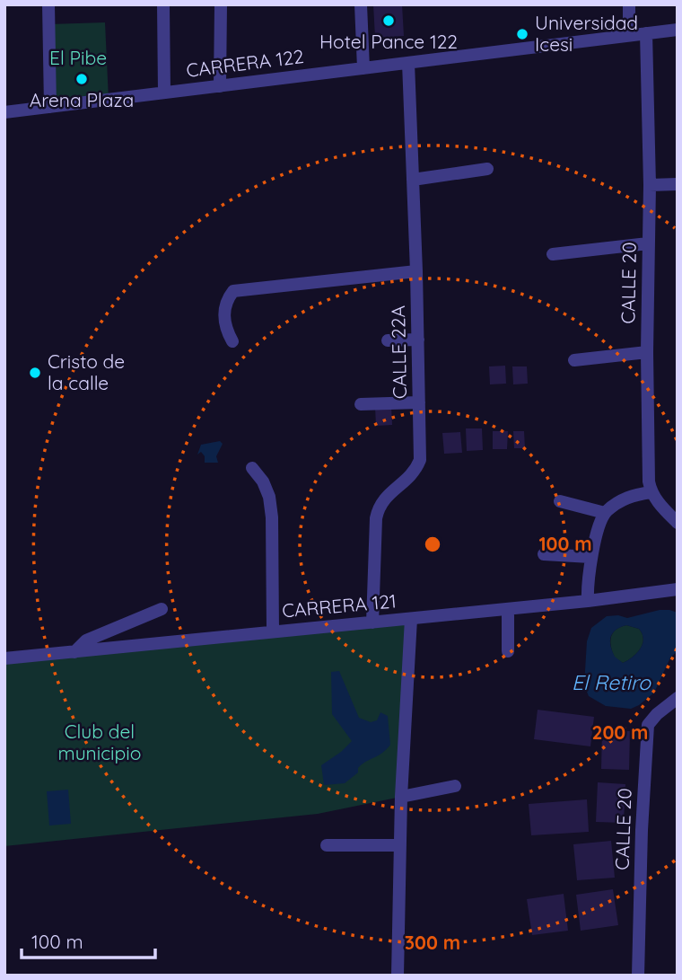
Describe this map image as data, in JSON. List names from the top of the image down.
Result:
{
  "streets": {
    "street": [
      "CARRERA 122",
      "CALLE 20",
      "CALLE 22A",
      "CARRERA 121"
    ]
  },
  "crossings": [
    ["CARRERA 122", "CALLE 20"],
    ["CARRERA 122", "CALLE 22A"],
    ["CALLE 22A", "CARRERA 121"]
  ],
  "water": ["El Retiro"],
  "parks": ["El Pibe", "Club del municipio"],
  "places": [
    "Hotel Pance 122",
    "Universidad Icesi",
    "Arena Plaza",
    "Cristo de la calle"
  ],
  "scale_bar": "100 m",
  "rings": ["100 m", "200 m", "300 m"]
}
